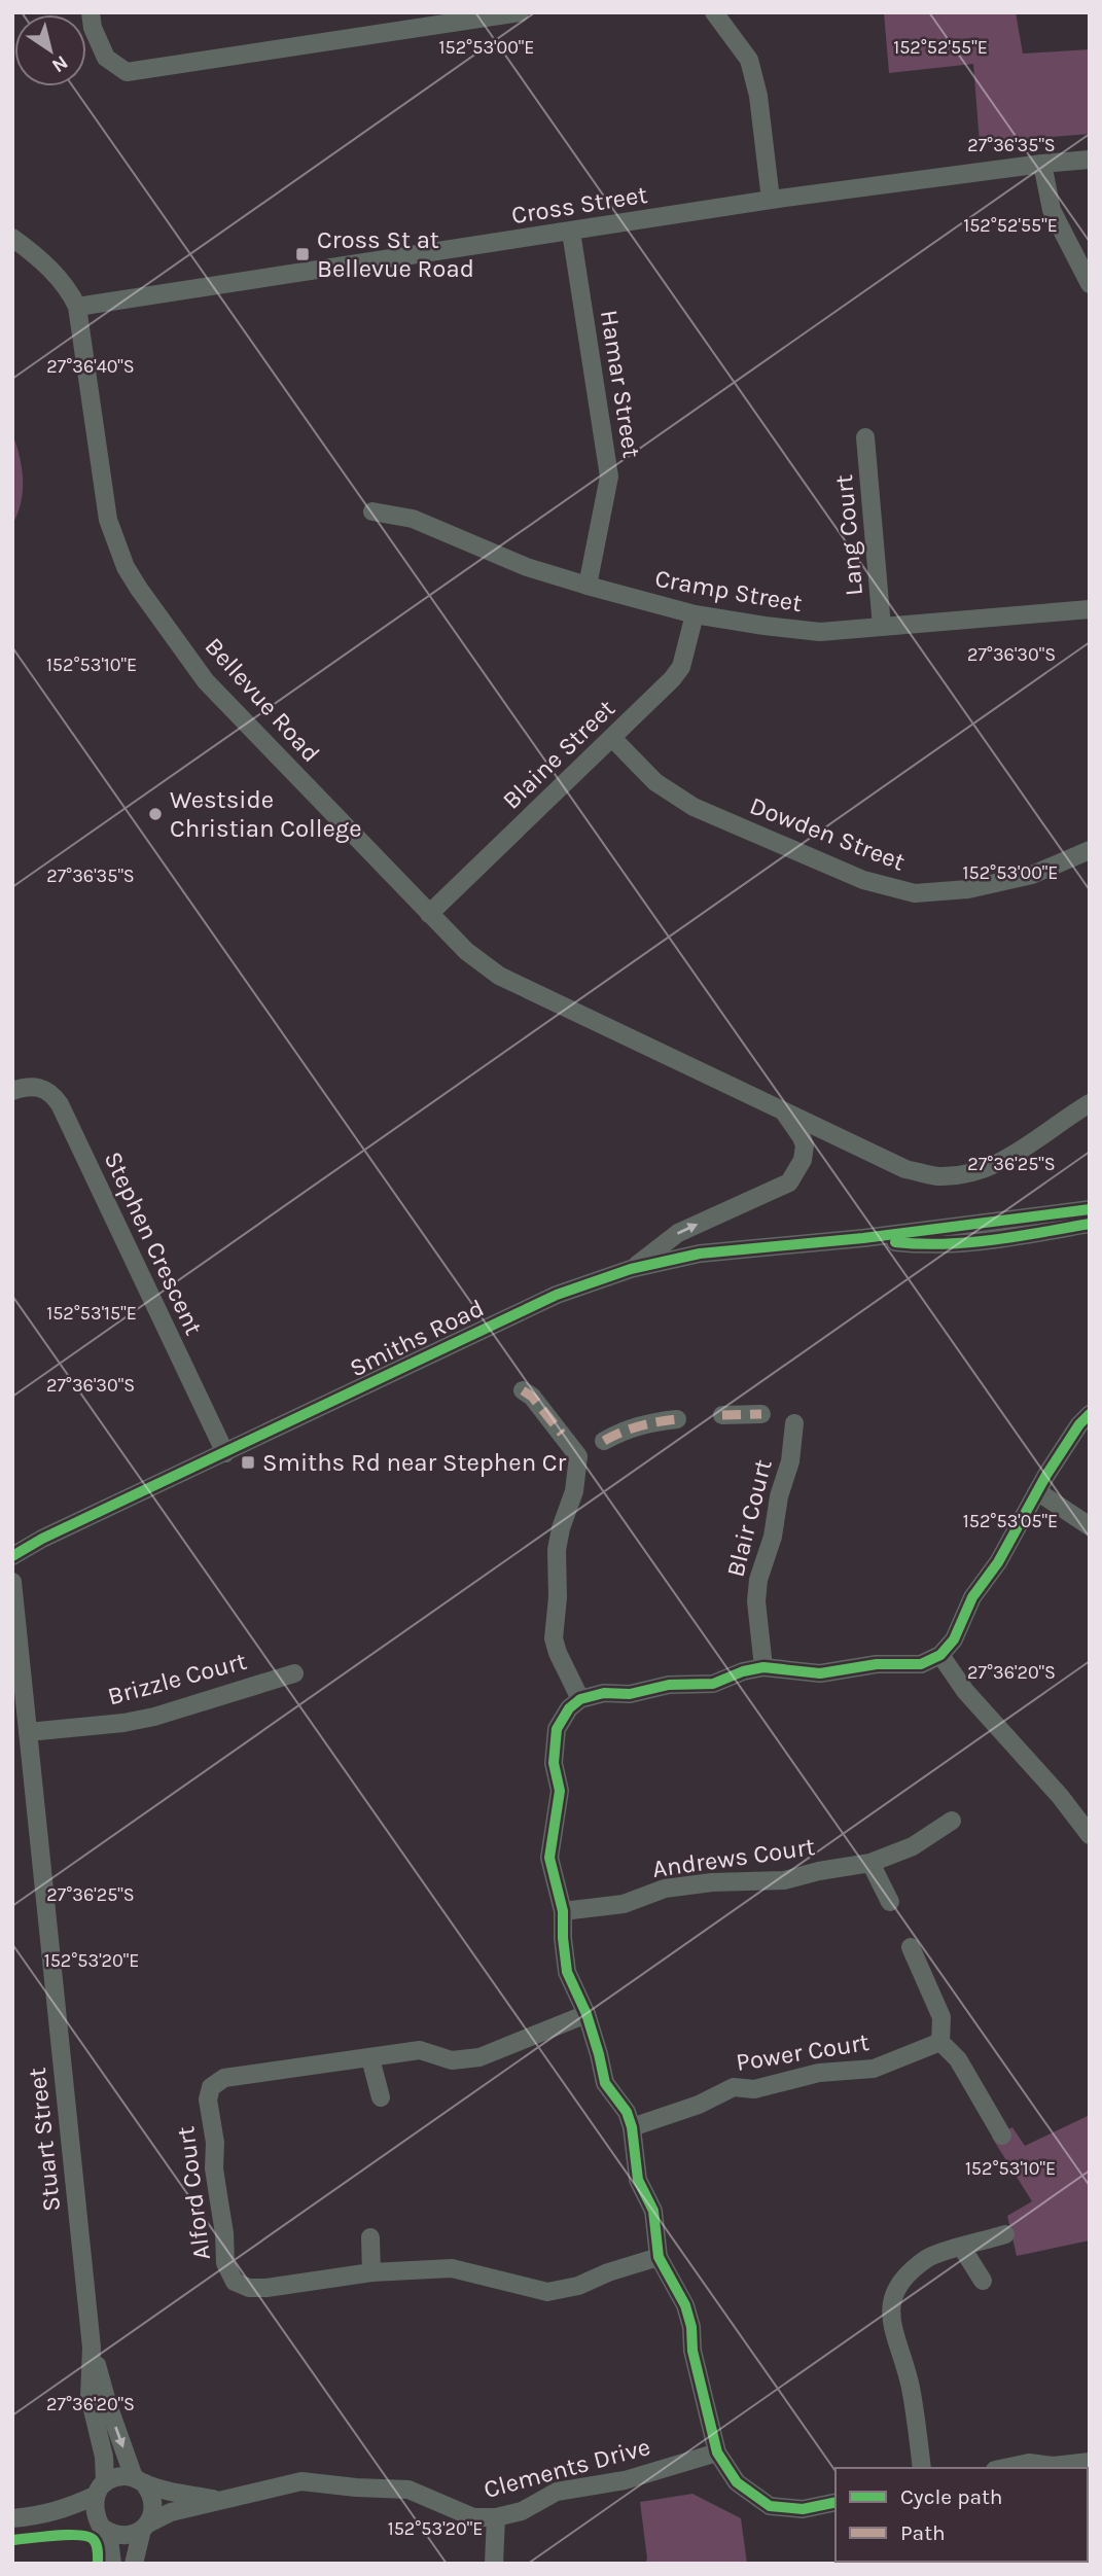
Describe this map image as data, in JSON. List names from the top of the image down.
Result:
{
  "streets": {
    "street": [
      "Cross Street",
      "Hamar Street",
      "Lang Court",
      "Cramp Street",
      "Bellevue Road",
      "Blaine Street",
      "Dowden Street",
      "Stephen Crescent",
      "Smiths Road",
      "Blair Court",
      "Brizzle Court",
      "Andrews Court",
      "Power Court",
      "Stuart Street",
      "Alford Court",
      "Clements Drive"
    ]
  },
  "crossings": [
    ["Cross Street", "Hamar Street"],
    ["Cross Street", "Bellevue Road"],
    ["Hamar Street", "Cramp Street"],
    ["Lang Court", "Cramp Street"],
    ["Cramp Street", "Blaine Street"],
    ["Bellevue Road", "Blaine Street"],
    ["Blaine Street", "Dowden Street"],
    ["Stephen Crescent", "Smiths Road"],
    ["Brizzle Court", "Stuart Street"],
    ["Stuart Street", "Clements Drive"]
  ],
  "places": {
    "transit": ["Cross St at Bellevue Road", "Smiths Rd near Stephen Cr"],
    "other": ["Westside Christian College"]
  },
  "legend": ["Cycle path", "Path"],
  "north": "bottom right",
  "coordinates": [
    "152°53'00\"E",
    "152°52'55\"E",
    "27°36'35\"S",
    "27°36'40\"S",
    "27°36'30\"S",
    "152°53'10\"E",
    "27°36'25\"S",
    "152°53'15\"E",
    "152°53'05\"E",
    "27°36'20\"S",
    "152°53'20\"E"
  ]
}
